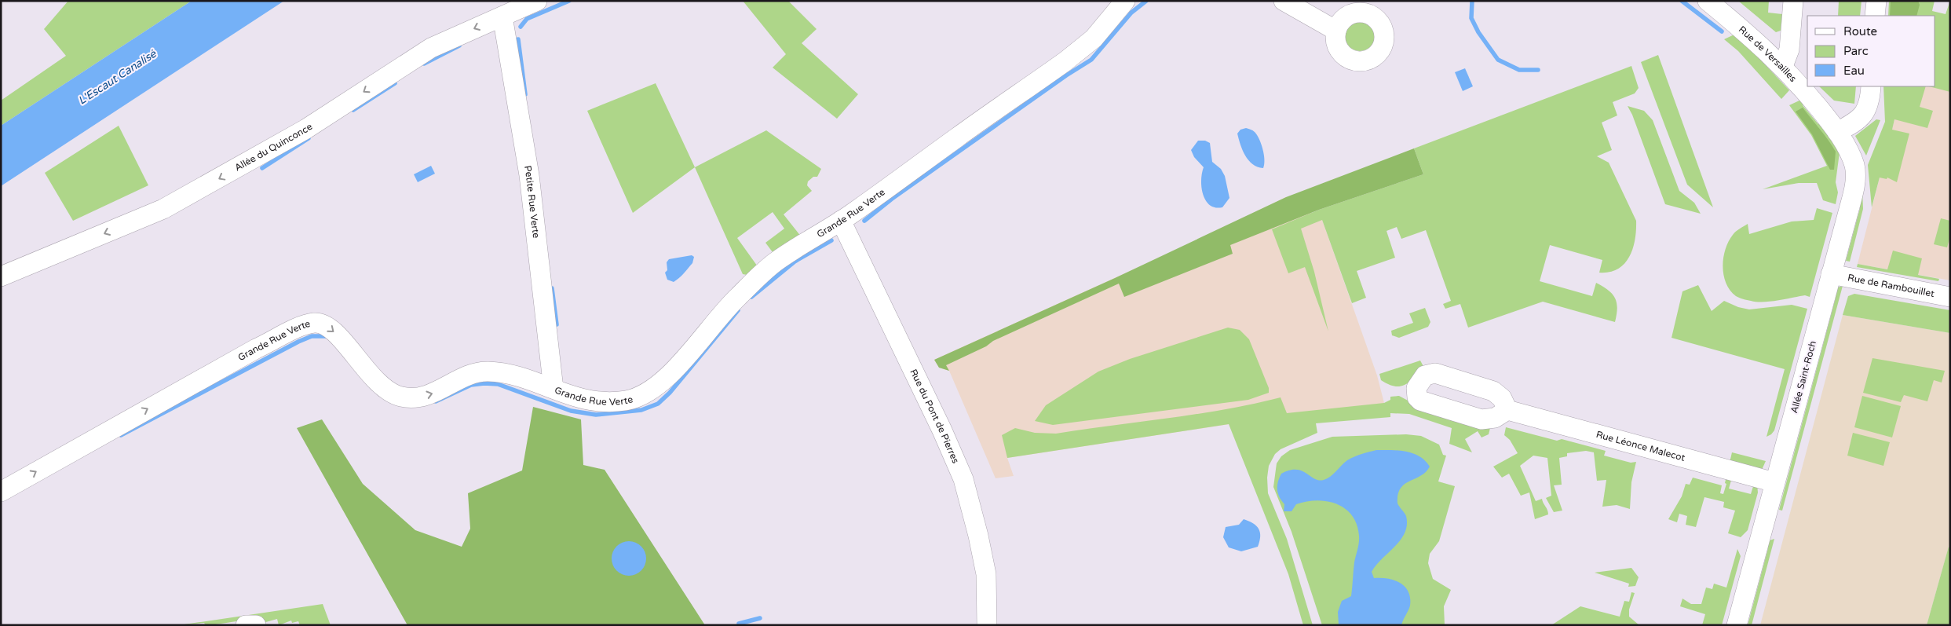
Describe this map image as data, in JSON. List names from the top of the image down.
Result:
{
  "streets": {
    "street": [
      "Rue de Versailles",
      "Allée du Quinconce",
      "Petite Rue Verte",
      "Grande Rue Verte",
      "Rue de Rambouillet",
      "Allée Saint-Roch",
      "Rue du Pont de Pierres",
      "Rue Léonce Malecot"
    ]
  },
  "crossings": [
    ["Rue de Versailles", "Allée Saint-Roch"],
    ["Allée du Quinconce", "Petite Rue Verte"],
    ["Petite Rue Verte", "Grande Rue Verte"],
    ["Grande Rue Verte", "Rue du Pont de Pierres"],
    ["Rue de Rambouillet", "Allée Saint-Roch"],
    ["Allée Saint-Roch", "Rue Léonce Malecot"]
  ],
  "one_way": ["Allée du Quinconce", "Grande Rue Verte"],
  "water": ["L'Escaut Canalisé"],
  "legend": ["Route", "Parc", "Eau"]
}
